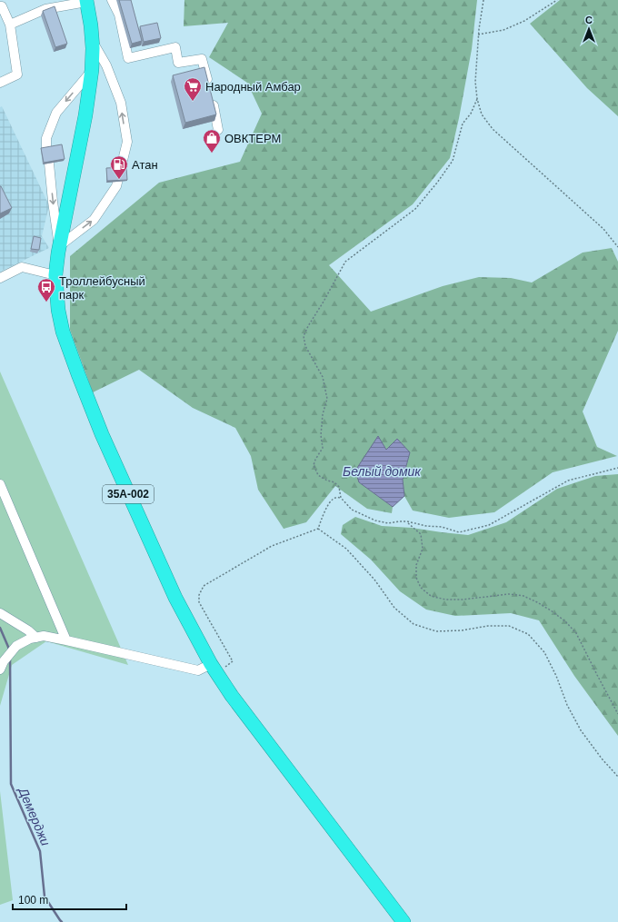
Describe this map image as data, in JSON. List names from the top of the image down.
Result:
{
  "streets": {
    "highway": ["35А-002"]
  },
  "water": ["Белый домик", "Демерджи"],
  "places": {
    "supermarket": ["Народный Амбар"],
    "shop": ["ОВКТЕРМ"],
    "fuel station": ["Атан"],
    "bus stop": ["Троллейбусный парк"]
  },
  "scale_bar": "100 m",
  "north": "top"
}
